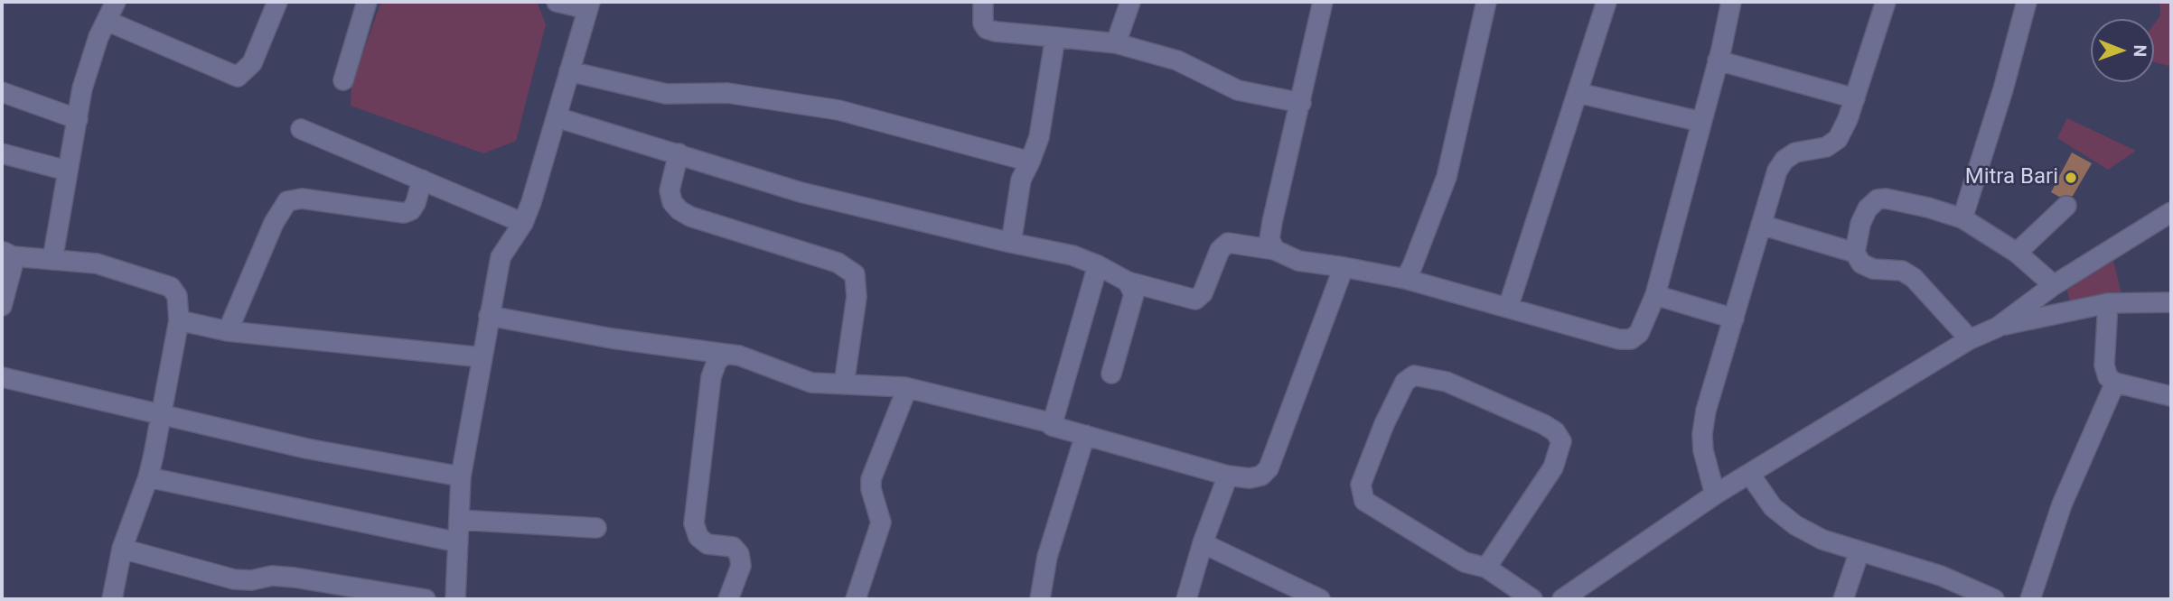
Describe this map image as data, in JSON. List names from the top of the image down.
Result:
{
  "places": ["Mitra Bari"],
  "north": "right"
}
